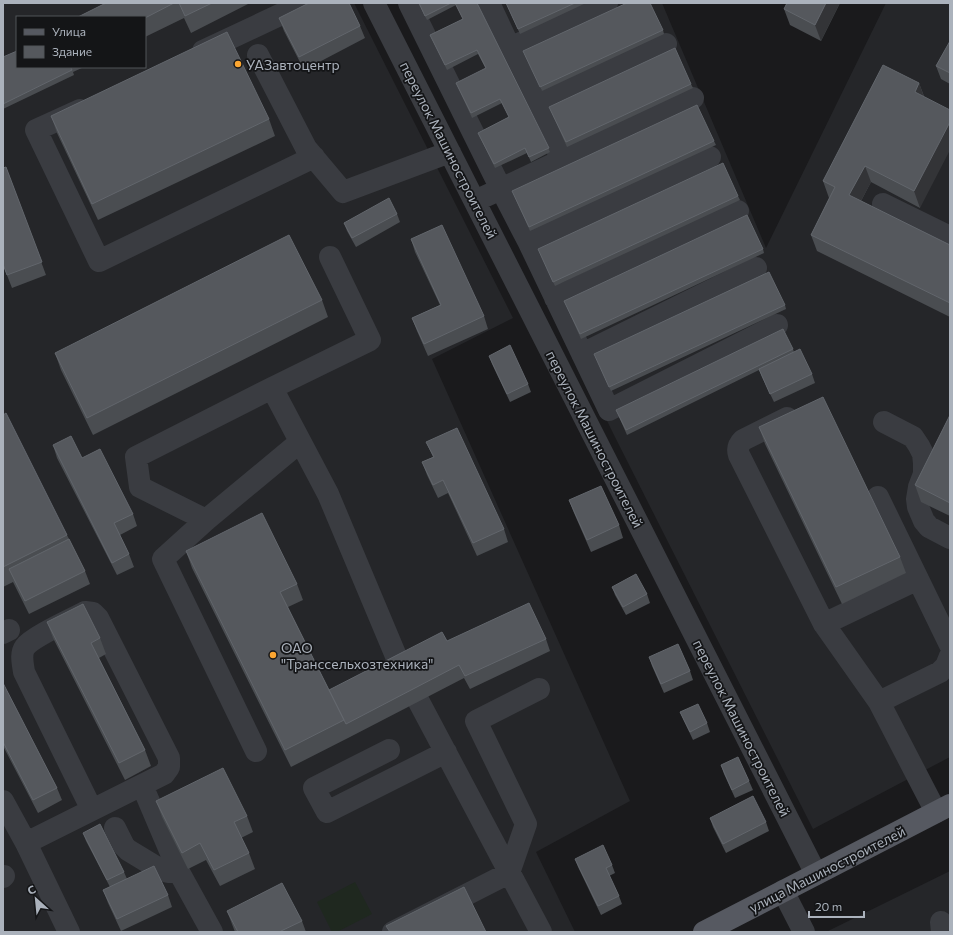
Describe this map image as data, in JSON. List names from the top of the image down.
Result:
{
  "streets": {
    "main road": ["улица Машиностроителей"],
    "street": ["переулок Машиностроителей"]
  },
  "crossings": [
    ["переулок Машиностроителей", "улица Машиностроителей"]
  ],
  "places": ["УАЗавтоцентр", "ОАО \"Транссельхозтехника\""],
  "legend": ["Улица", "Здание"],
  "scale_bar": "20 m",
  "north": "top left"
}
